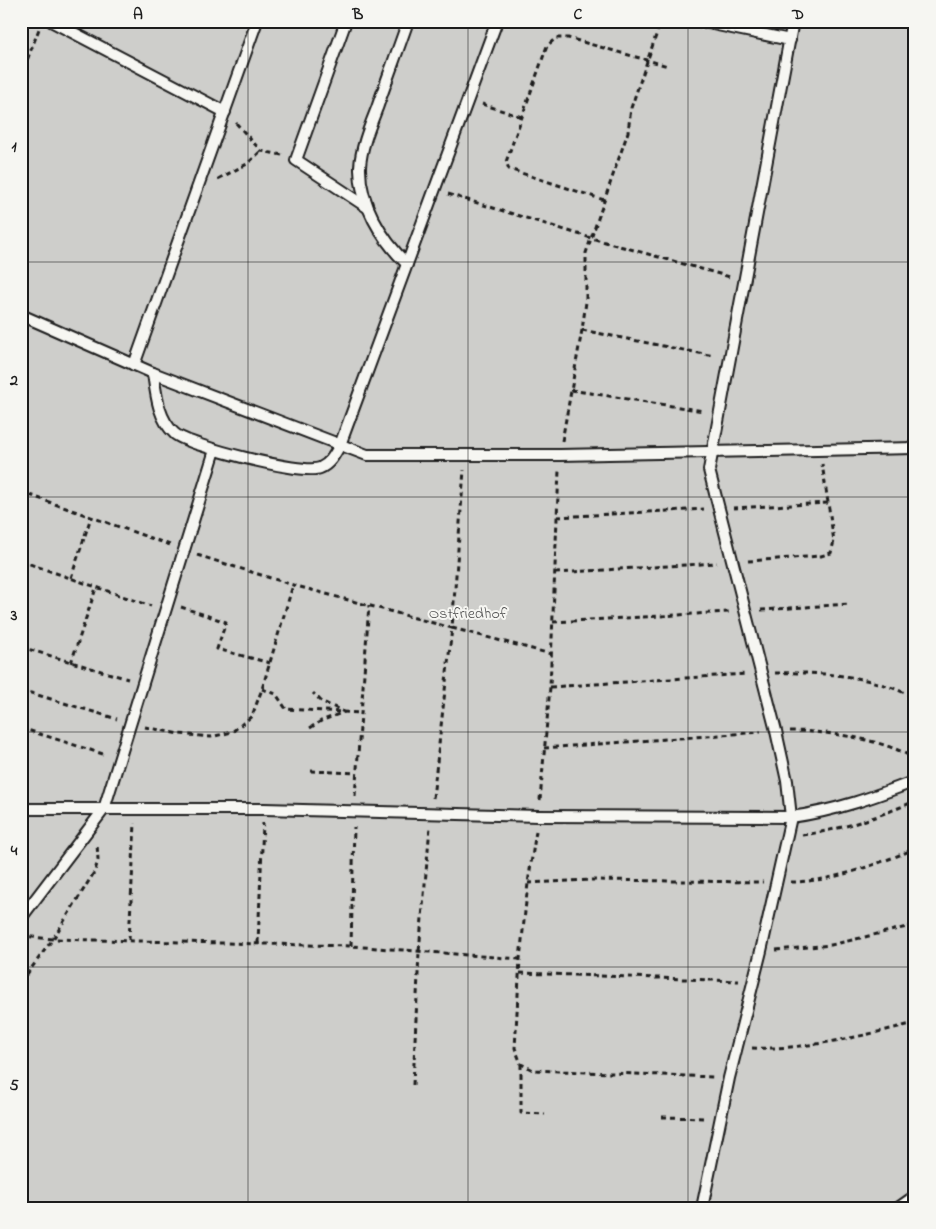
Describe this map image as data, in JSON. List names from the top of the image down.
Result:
{
  "parks": ["Ostfriedhof"],
  "grid": {
    "columns": [
      "A",
      "B",
      "C",
      "D"
    ],
    "rows": [
      "1",
      "2",
      "3",
      "4",
      "5"
    ]
  }
}
